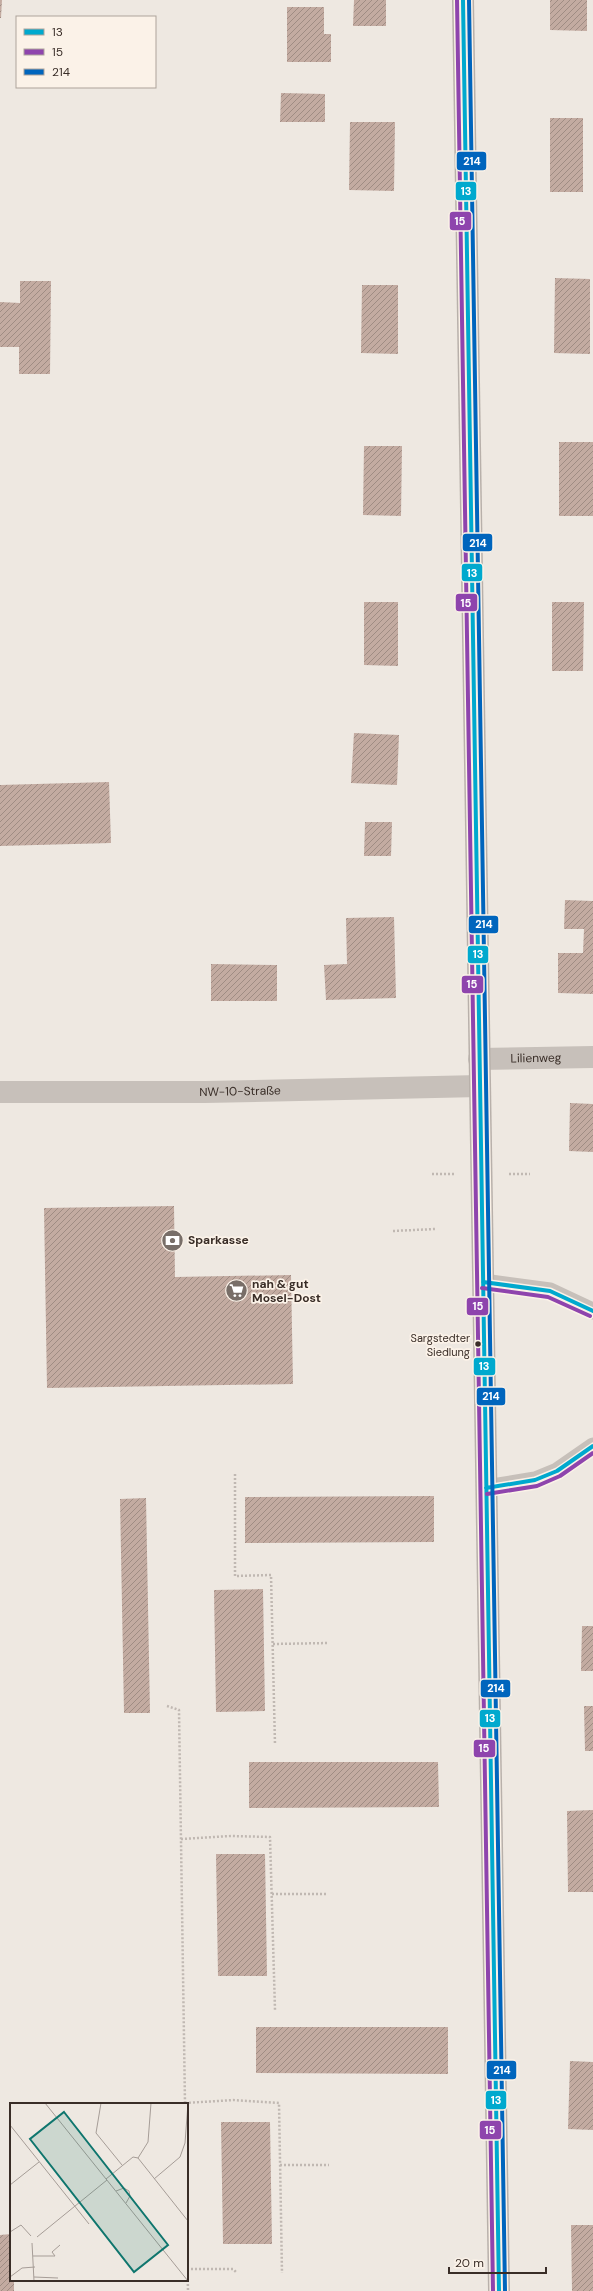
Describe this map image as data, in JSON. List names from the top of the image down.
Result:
{
  "streets": {
    "street": ["Lilienweg", "NW-10-Straße"]
  },
  "places": {
    "bank": ["Sparkasse"],
    "supermarket": ["nah & gut Mosel-Dost"],
    "other": ["Sargstedter Siedlung"]
  },
  "lines": ["transit line 13", "transit line 15", "transit line 214"],
  "legend": ["13", "15", "214"],
  "scale_bar": "20 m"
}
